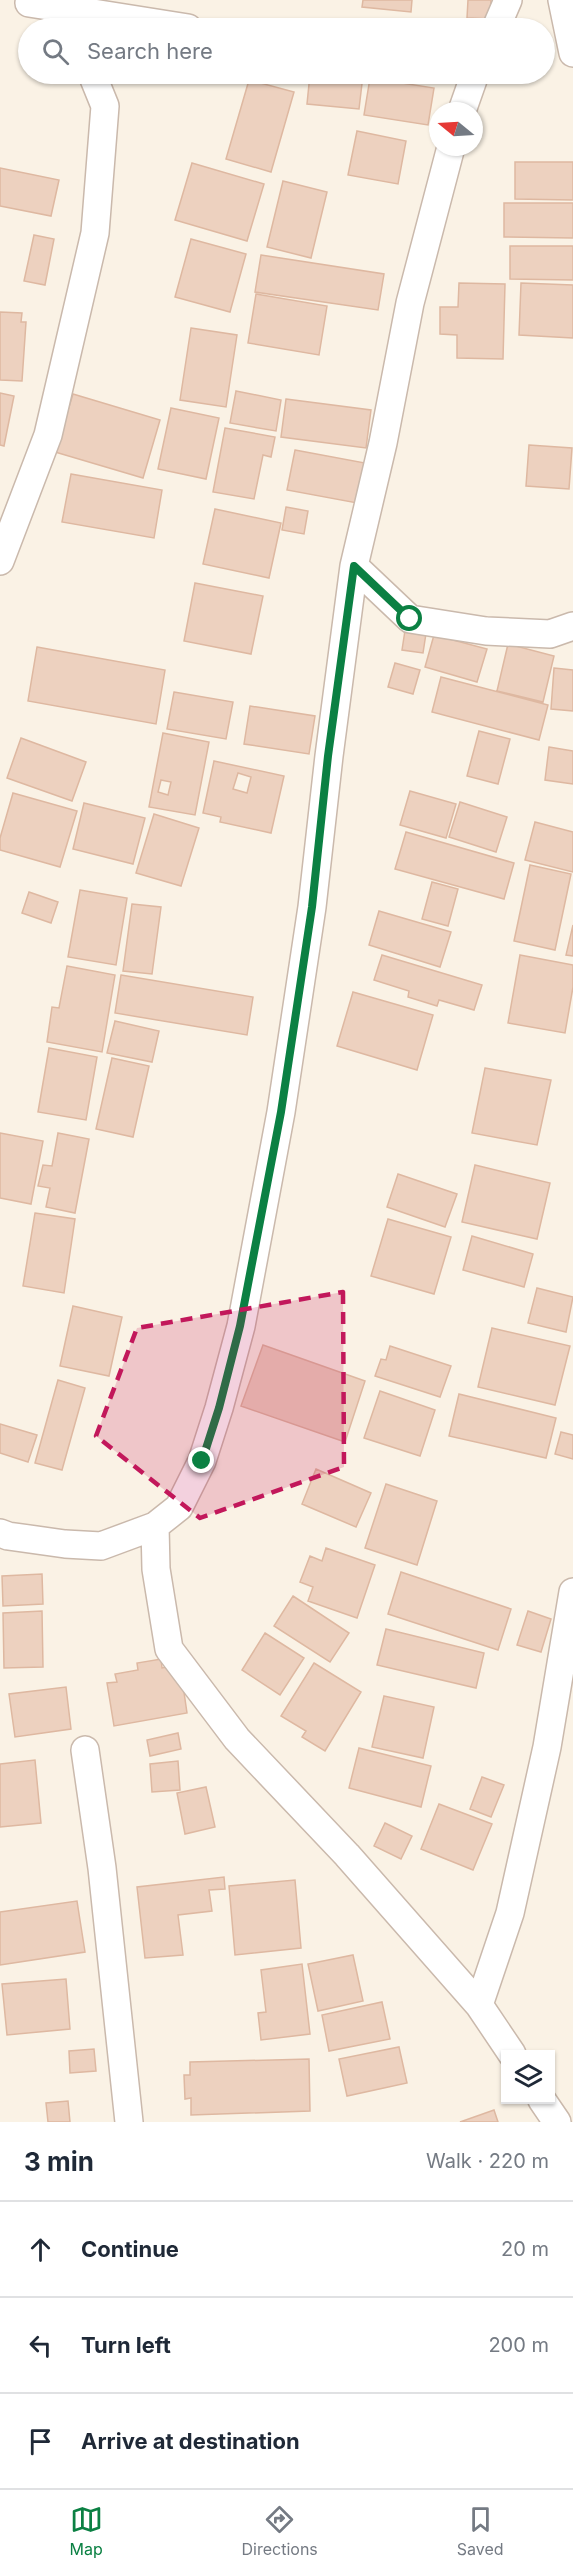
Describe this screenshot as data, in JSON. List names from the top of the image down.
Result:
{
  "north": "left",
  "page": {
    "search": "Search here",
    "heading": ["3 min", "Walk · 220 m"],
    "list": [
      ["Continue", "20 m"],
      ["Turn left", "200 m"],
      "Arrive at destination"
    ],
    "nav": ["Map", "Directions", "Saved"]
  }
}
